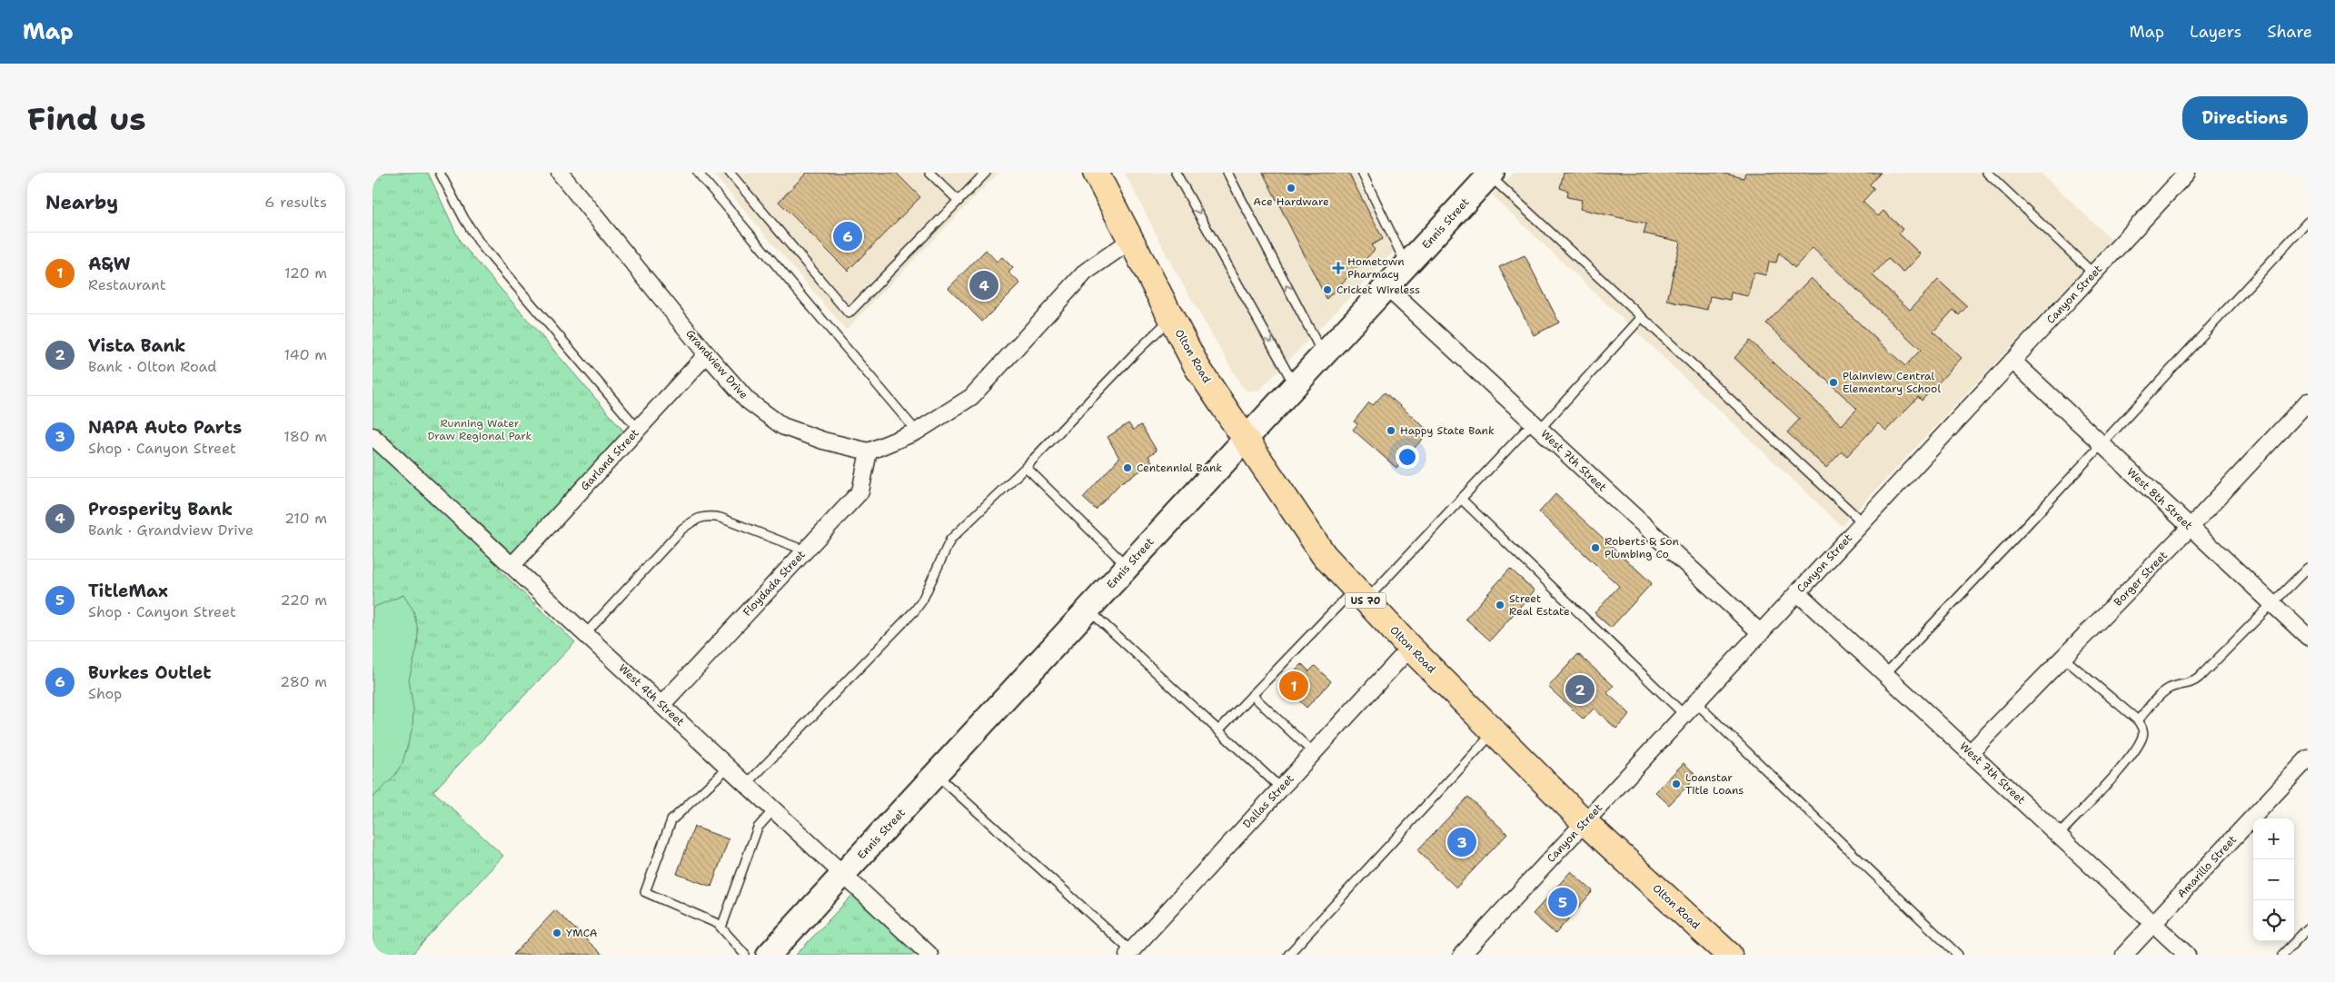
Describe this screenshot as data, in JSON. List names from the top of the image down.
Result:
{
  "streets": {
    "main road": ["Ennis Street", "Olton Road", "US 70"],
    "street": [
      "Canyon Street",
      "Grandview Drive",
      "Garland Street",
      "West 7th Street",
      "West 8th Street",
      "Borger Street",
      "Floydada Street",
      "West 4th Street",
      "Dallas Street",
      "Amarillo Street"
    ]
  },
  "crossings": [
    ["Ennis Street", "Olton Road"],
    ["Ennis Street", "West 7th Street"],
    ["Ennis Street", "West 4th Street"],
    ["Canyon Street", "Olton Road"],
    ["Canyon Street", "West 7th Street"],
    ["Canyon Street", "West 8th Street"],
    ["Olton Road", "Dallas Street"],
    ["Grandview Drive", "Garland Street"],
    ["Grandview Drive", "Floydada Street"],
    ["Garland Street", "West 4th Street"],
    ["West 7th Street", "Borger Street"],
    ["West 7th Street", "Amarillo Street"],
    ["West 8th Street", "Borger Street"],
    ["Floydada Street", "West 4th Street"]
  ],
  "parks": ["Running Water Draw Regional Park"],
  "places": {
    "other": [
      "Ace Hardware",
      "Cricket Wireless",
      "Plainview Central Elementary School",
      "Happy State Bank",
      "Centennial Bank",
      "Roberts & Son Plumbing Co",
      "Street Real Estate",
      "Loanstar Title Loans",
      "YMCA"
    ],
    "health": ["Hometown Pharmacy"]
  },
  "page": {
    "header": "Map",
    "nav": ["Map", "Layers", "Share"],
    "buttons": "Directions",
    "title": "Find us",
    "heading": ["Nearby", "6 results"],
    "pins": [
      "6",
      "4",
      "1",
      "2",
      "3",
      "5"
    ],
    "list": [
      {
        "mark": "1",
        "name": "A&W",
        "note": "Restaurant",
        "value": "120 m"
      },
      {
        "mark": "2",
        "name": "Vista Bank",
        "note": "Bank · Olton Road",
        "value": "140 m"
      },
      {
        "mark": "3",
        "name": "NAPA Auto Parts",
        "note": "Shop · Canyon Street",
        "value": "180 m"
      },
      {
        "mark": "4",
        "name": "Prosperity Bank",
        "note": "Bank · Grandview Drive",
        "value": "210 m"
      },
      {
        "mark": "5",
        "name": "TitleMax",
        "note": "Shop · Canyon Street",
        "value": "220 m"
      },
      {
        "mark": "6",
        "name": "Burkes Outlet",
        "note": "Shop",
        "value": "280 m"
      }
    ],
    "map_buttons": ["+", "−"]
  }
}
